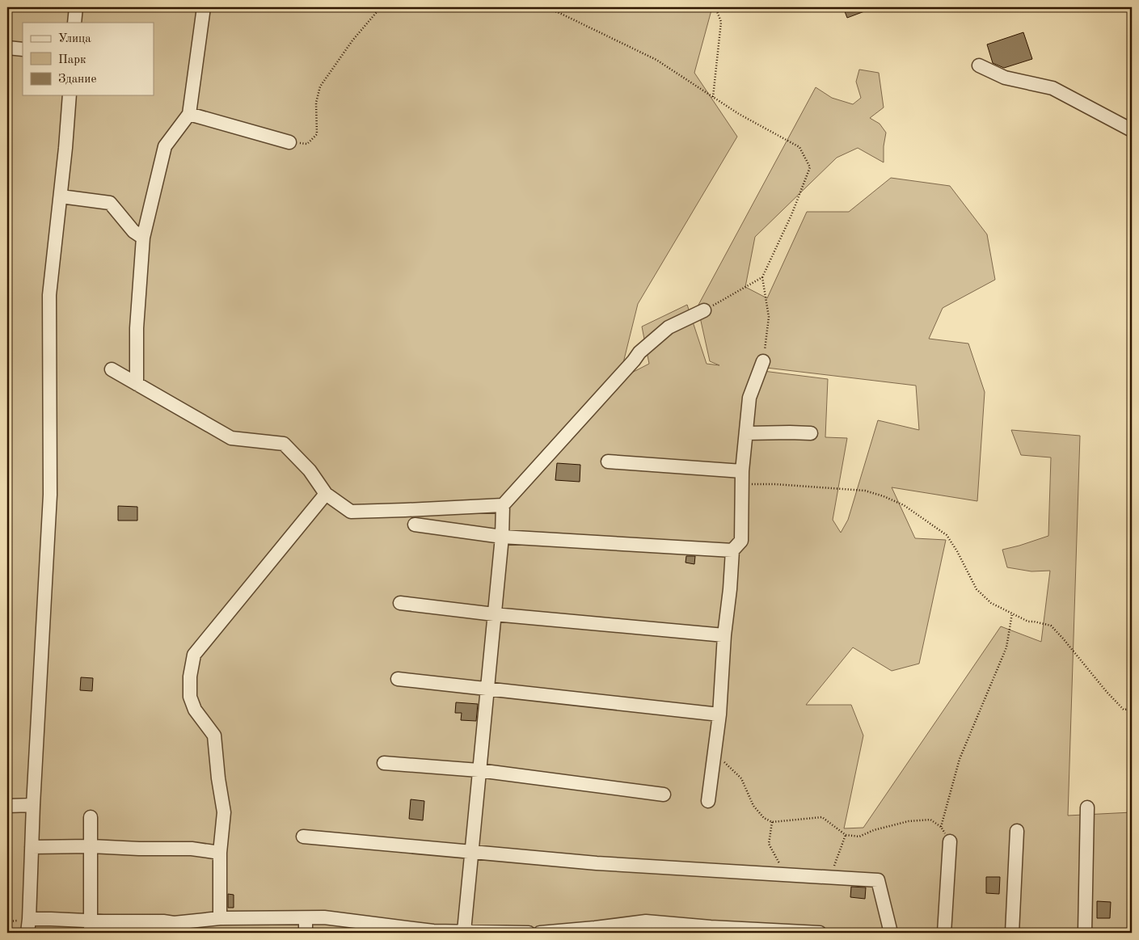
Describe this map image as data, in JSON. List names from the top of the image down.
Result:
{
  "legend": ["Улица", "Парк", "Здание"]
}
